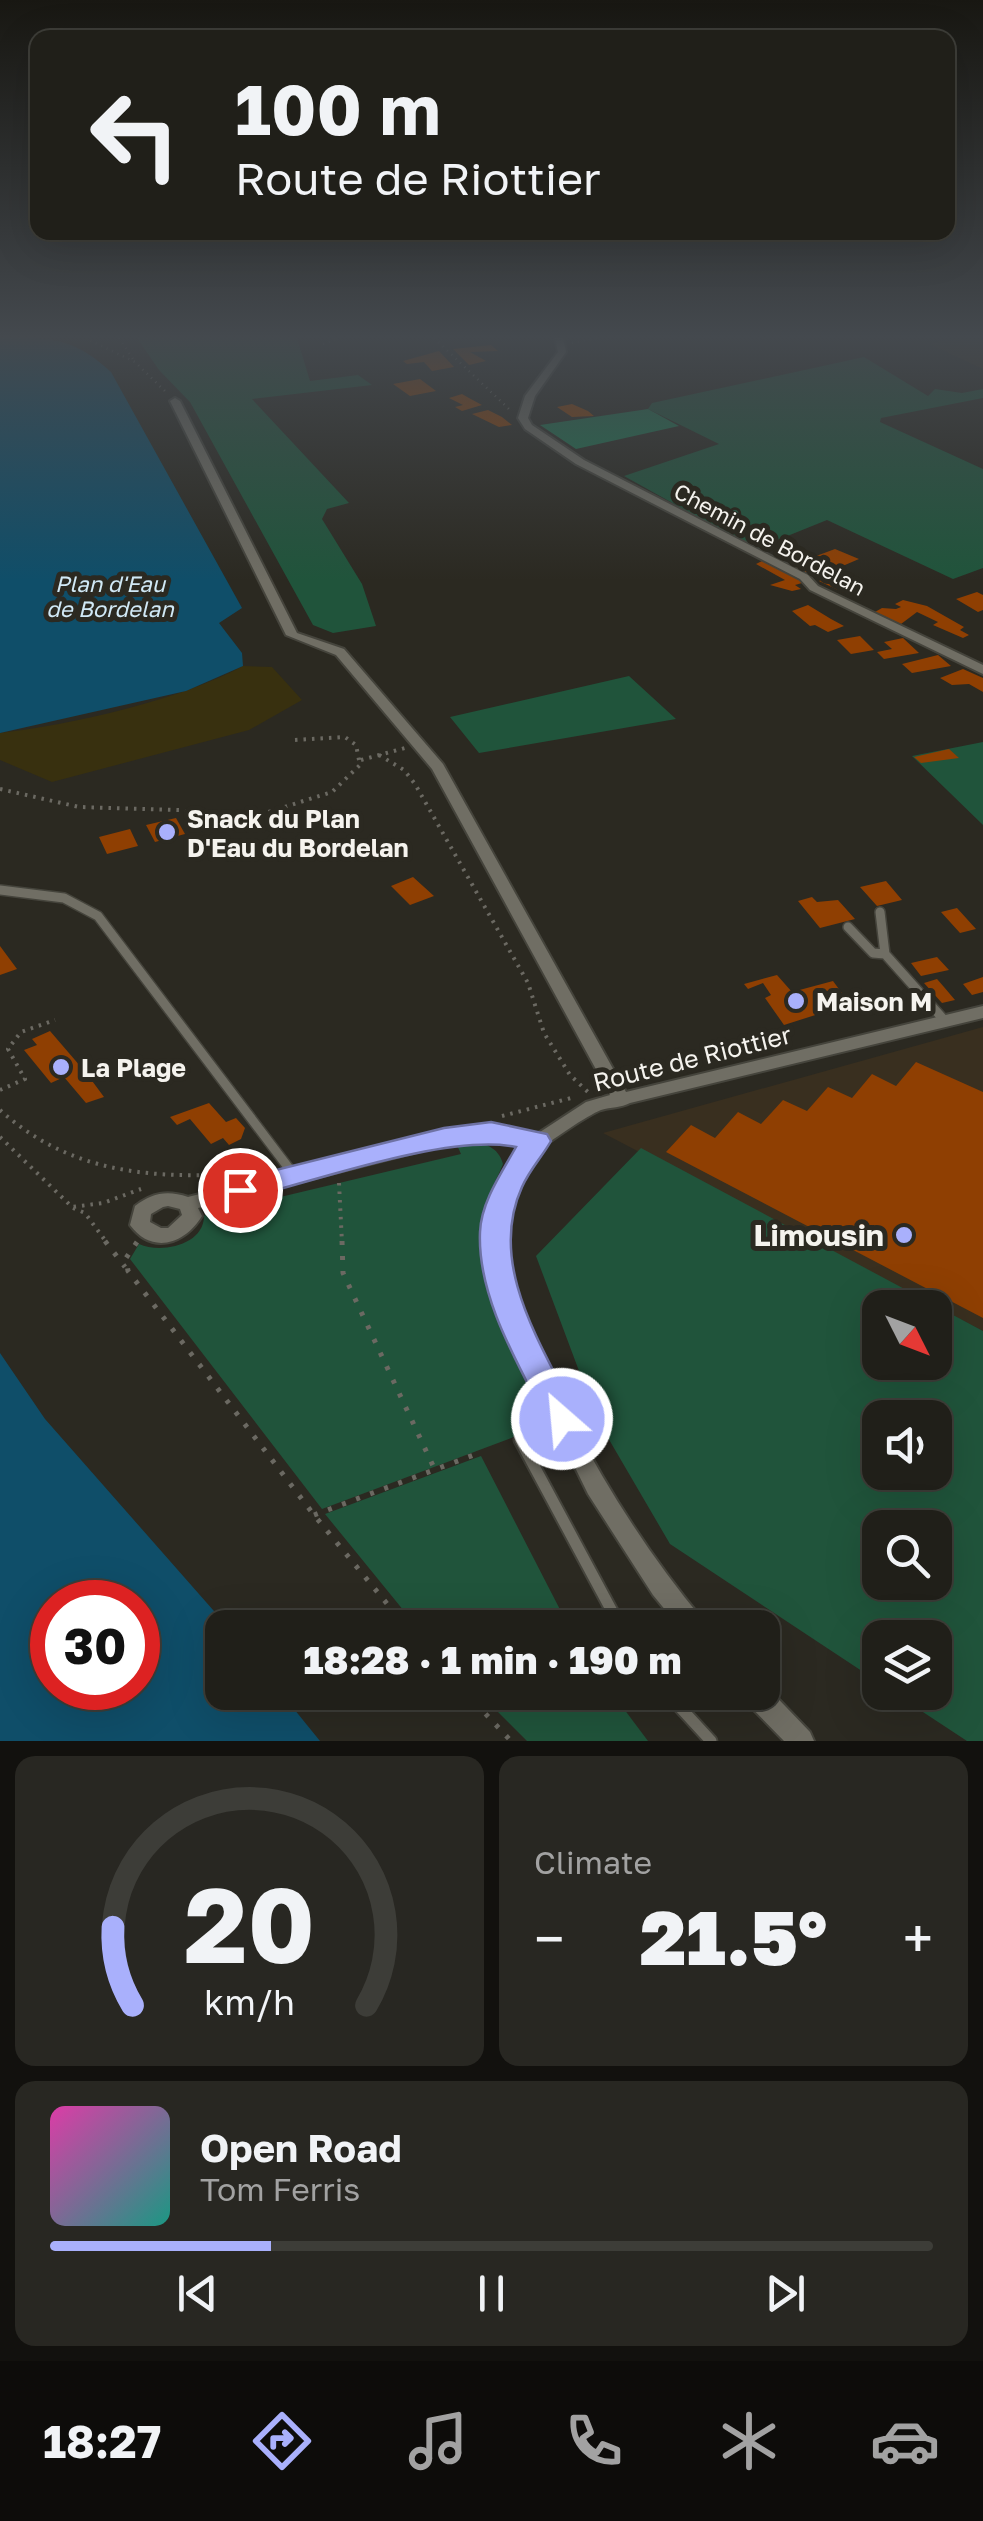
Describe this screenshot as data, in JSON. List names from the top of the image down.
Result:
{
  "streets": {
    "street": ["Chemin de Bordelan", "Route de Riottier"]
  },
  "water": ["Plan d'Eau de Bordelan"],
  "places": [
    "Snack du Plan D'Eau du Bordelan",
    "Maison M",
    "La Plage",
    "Limousin"
  ],
  "north": "bottom right",
  "page": {
    "turn": ["100 m", "Route de Riottier"],
    "limit": "30",
    "trip": "18:28 · 1 min · 190 m",
    "tile": "Climate",
    "heat": ["−", "21.5°", "+"],
    "song": ["Open Road", "Tom Ferris"],
    "tabs": "18:27",
    "gauge": ["20", "km/h"]
  }
}
